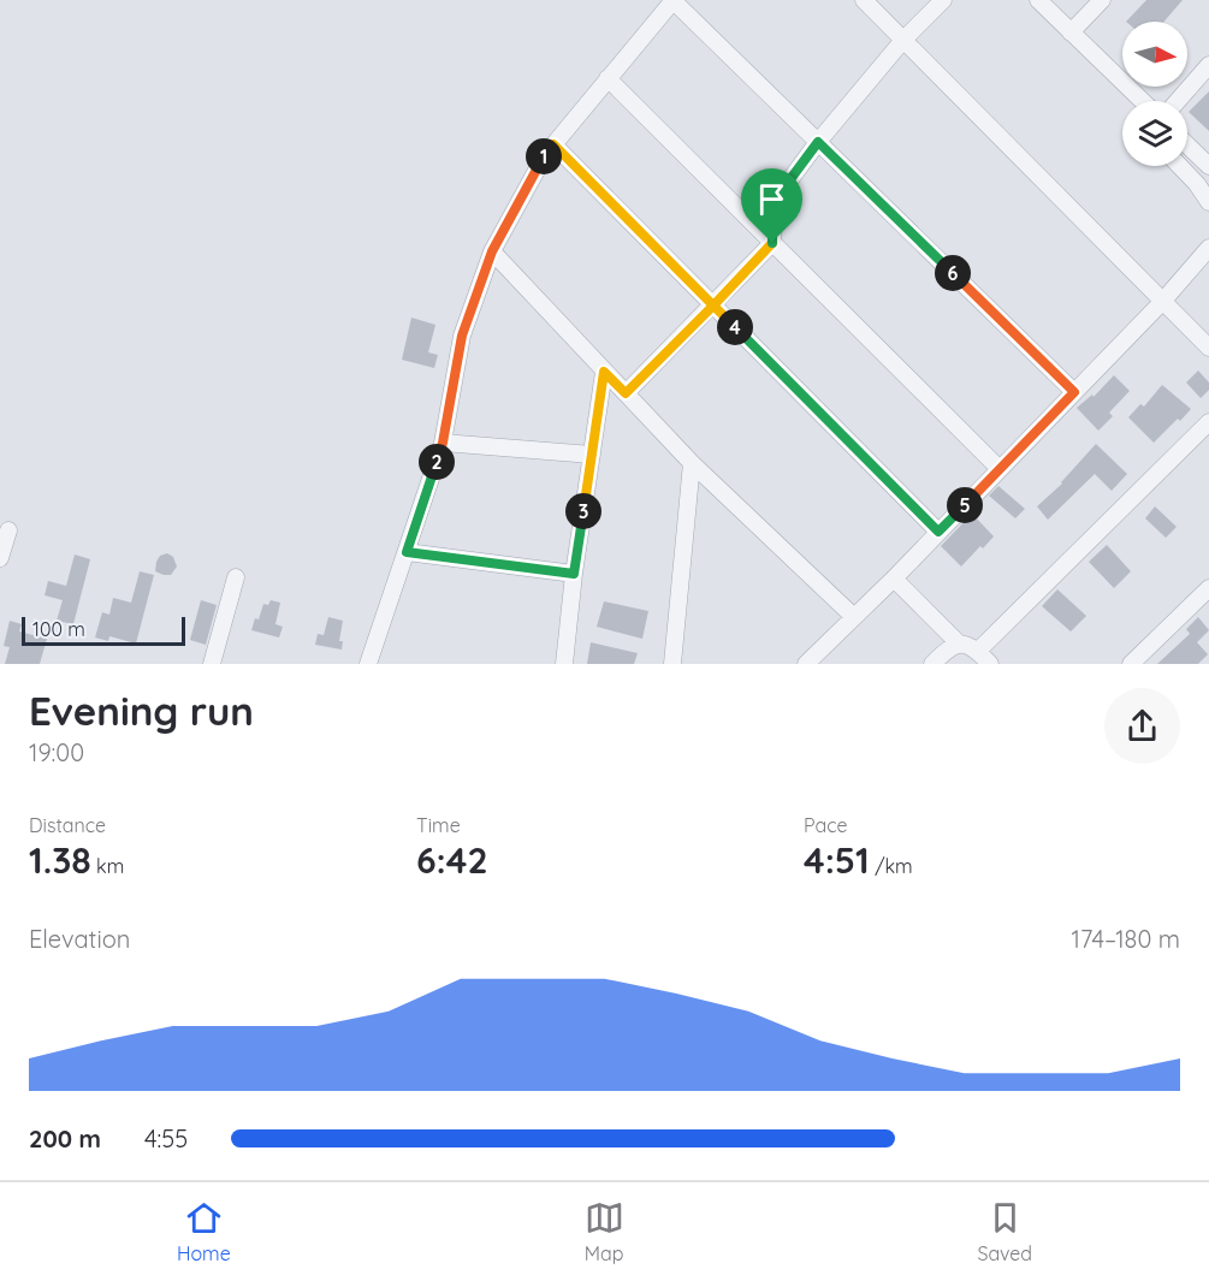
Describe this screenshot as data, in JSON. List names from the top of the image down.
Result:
{
  "scale_bar": "100 m",
  "north": "right",
  "page": {
    "pins": [
      "1",
      "6",
      "4",
      "2",
      "5",
      "3"
    ],
    "scale": "100 m",
    "heading": ["Evening run", "19:00"],
    "stats": [
      ["Distance", "1.38 km"],
      ["Time", "6:42"],
      ["Pace", "4:51 /km"]
    ],
    "chart": ["Elevation", "174–180 m"],
    "list": [
      {
        "name": "200 m",
        "note": "4:55"
      }
    ],
    "tabs": ["Home", "Map", "Saved"]
  }
}
